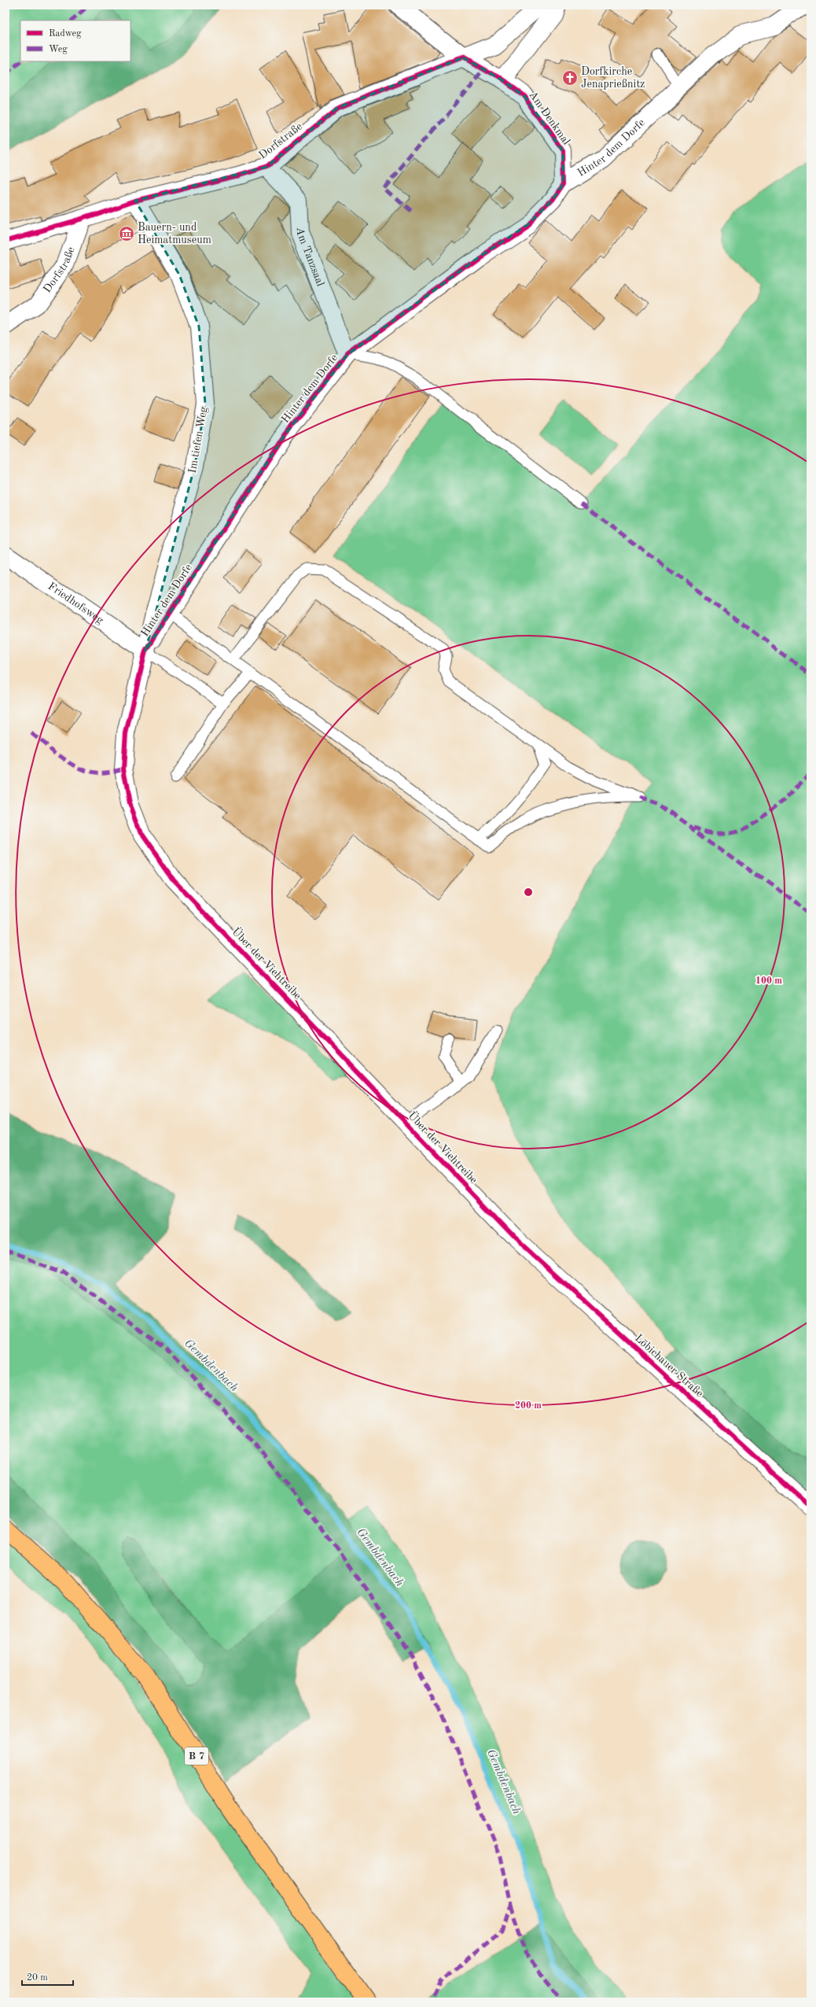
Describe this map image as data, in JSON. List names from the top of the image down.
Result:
{
  "streets": {
    "main road": ["B 7"],
    "street": [
      "Am Denkmal",
      "Dorfstraße",
      "Hinter dem Dorfe",
      "Am Tanzsaal",
      "Im tiefen Weg",
      "Friedhofsweg",
      "Über der Viehtreibe",
      "Löbichauer Straße"
    ]
  },
  "crossings": [
    ["Am Denkmal", "Dorfstraße"],
    ["Am Denkmal", "Hinter dem Dorfe"],
    ["Dorfstraße", "Am Tanzsaal"],
    ["Dorfstraße", "Im tiefen Weg"],
    ["Hinter dem Dorfe", "Am Tanzsaal"],
    ["Hinter dem Dorfe", "Im tiefen Weg"],
    ["Hinter dem Dorfe", "Friedhofsweg"],
    ["Hinter dem Dorfe", "Über der Viehtreibe"],
    ["Im tiefen Weg", "Friedhofsweg"],
    ["Im tiefen Weg", "Über der Viehtreibe"],
    ["Friedhofsweg", "Über der Viehtreibe"],
    ["Über der Viehtreibe", "Löbichauer Straße"]
  ],
  "water": ["Gembdenbach"],
  "places": {
    "church": ["Dorfkirche Jenaprießnitz"],
    "museum": ["Bauern- und Heimatmuseum"]
  },
  "legend": ["Radweg", "Weg"],
  "scale_bar": "20 m",
  "rings": ["100 m", "200 m"]
}
